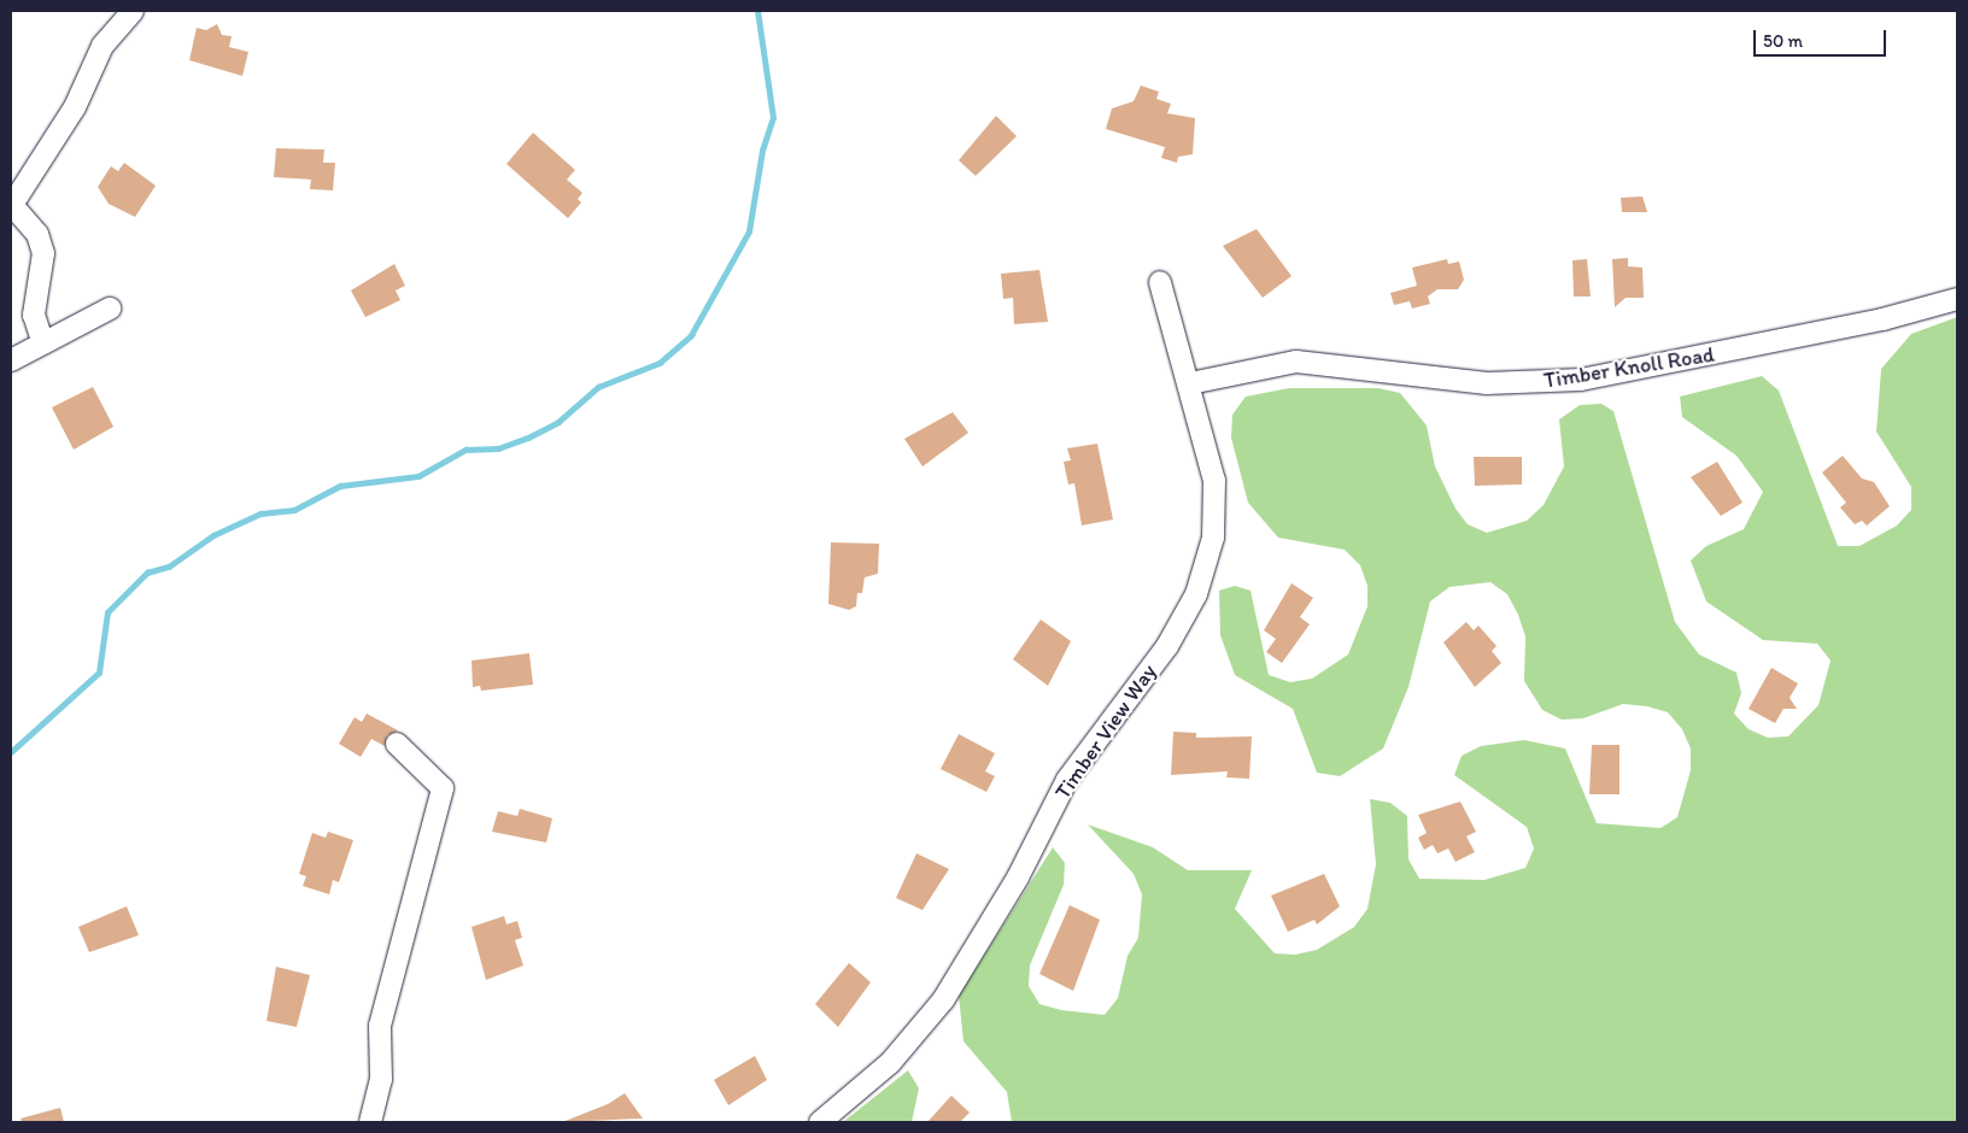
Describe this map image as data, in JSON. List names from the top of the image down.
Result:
{
  "streets": {
    "street": ["Timber Knoll Road", "Timber View Way"]
  },
  "crossings": [
    ["Timber Knoll Road", "Timber View Way"]
  ],
  "scale_bar": "50 m"
}
